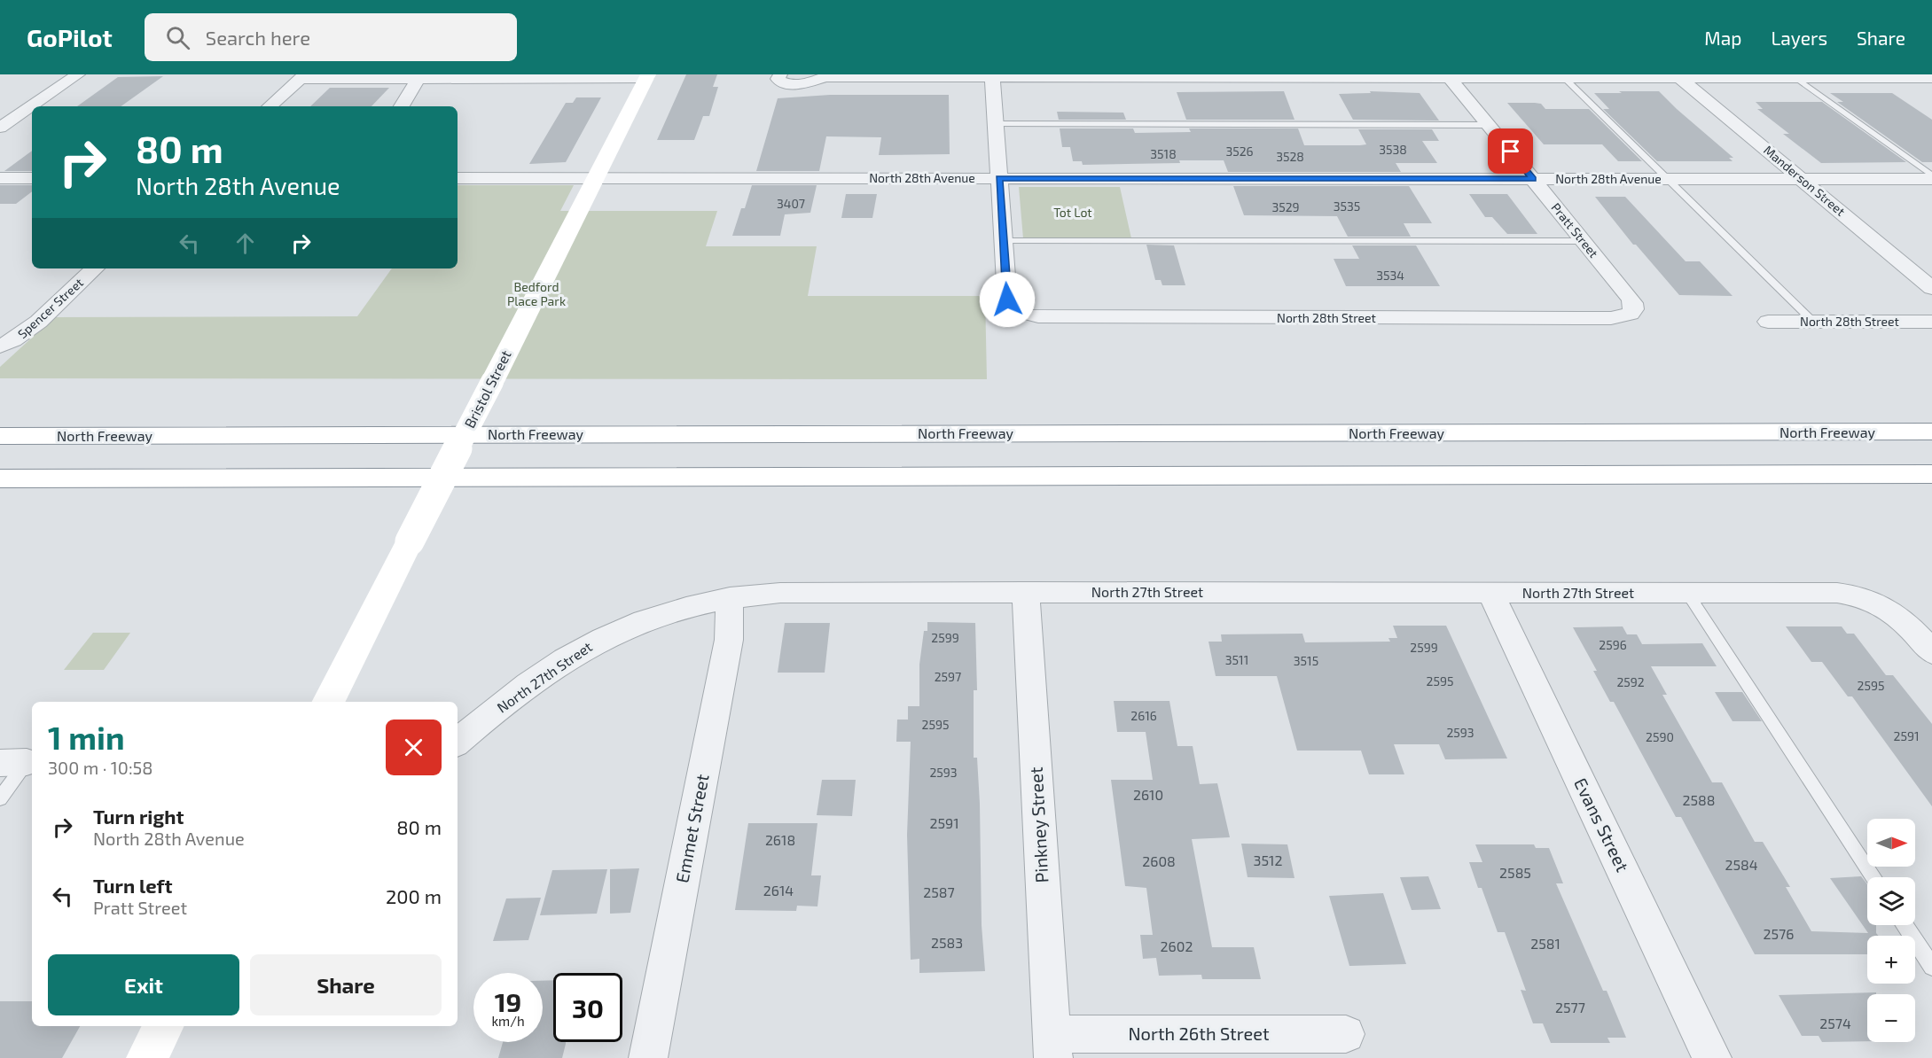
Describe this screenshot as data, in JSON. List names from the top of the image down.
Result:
{
  "streets": {
    "main road": ["Bristol Street", "North Freeway"],
    "street": [
      "North 28th Avenue",
      "Manderson Street",
      "Pratt Street",
      "Spencer Street",
      "North 28th Street",
      "North 27th Street",
      "Pinkney Street",
      "Evans Street",
      "Emmet Street",
      "North 26th Street"
    ]
  },
  "crossings": [
    ["North 28th Avenue", "Manderson Street"],
    ["North 28th Avenue", "Pratt Street"],
    ["North 28th Avenue", "Bristol Street"],
    ["Pratt Street", "North 28th Street"],
    ["North 27th Street", "Pinkney Street"],
    ["North 27th Street", "Evans Street"],
    ["North 27th Street", "Emmet Street"],
    ["Pinkney Street", "North 26th Street"]
  ],
  "parks": ["Tot Lot", "Bedford Place Park"],
  "house_numbers": [
    "3538",
    "3526",
    "3518",
    "3528",
    "3407",
    "3535",
    "3529",
    "3534",
    "2599",
    "2596",
    "2599",
    "3511",
    "3515",
    "2597",
    "2595",
    "2592",
    "2595",
    "2616",
    "2595",
    "2593",
    "2591",
    "2590",
    "2593",
    "2610",
    "2588",
    "2591",
    "2618",
    "3512",
    "2608",
    "2584",
    "2585",
    "2614",
    "2587",
    "2576",
    "2583",
    "2581",
    "2602",
    "2577",
    "2574"
  ],
  "north": "right",
  "page": {
    "header": "GoPilot",
    "search": "Search here",
    "nav": ["Map", "Layers", "Share"],
    "turn": ["80 m", "North 28th Avenue"],
    "heading": ["1 min", "300 m · 10:58"],
    "list": [
      {
        "name": "Turn right",
        "note": "North 28th Avenue",
        "value": "80 m"
      },
      {
        "name": "Turn left",
        "note": "Pratt Street",
        "value": "200 m"
      }
    ],
    "map_buttons": ["+", "−"],
    "buttons": ["Exit", "Share"],
    "speed": "19 km/h",
    "limit": "30"
  }
}
